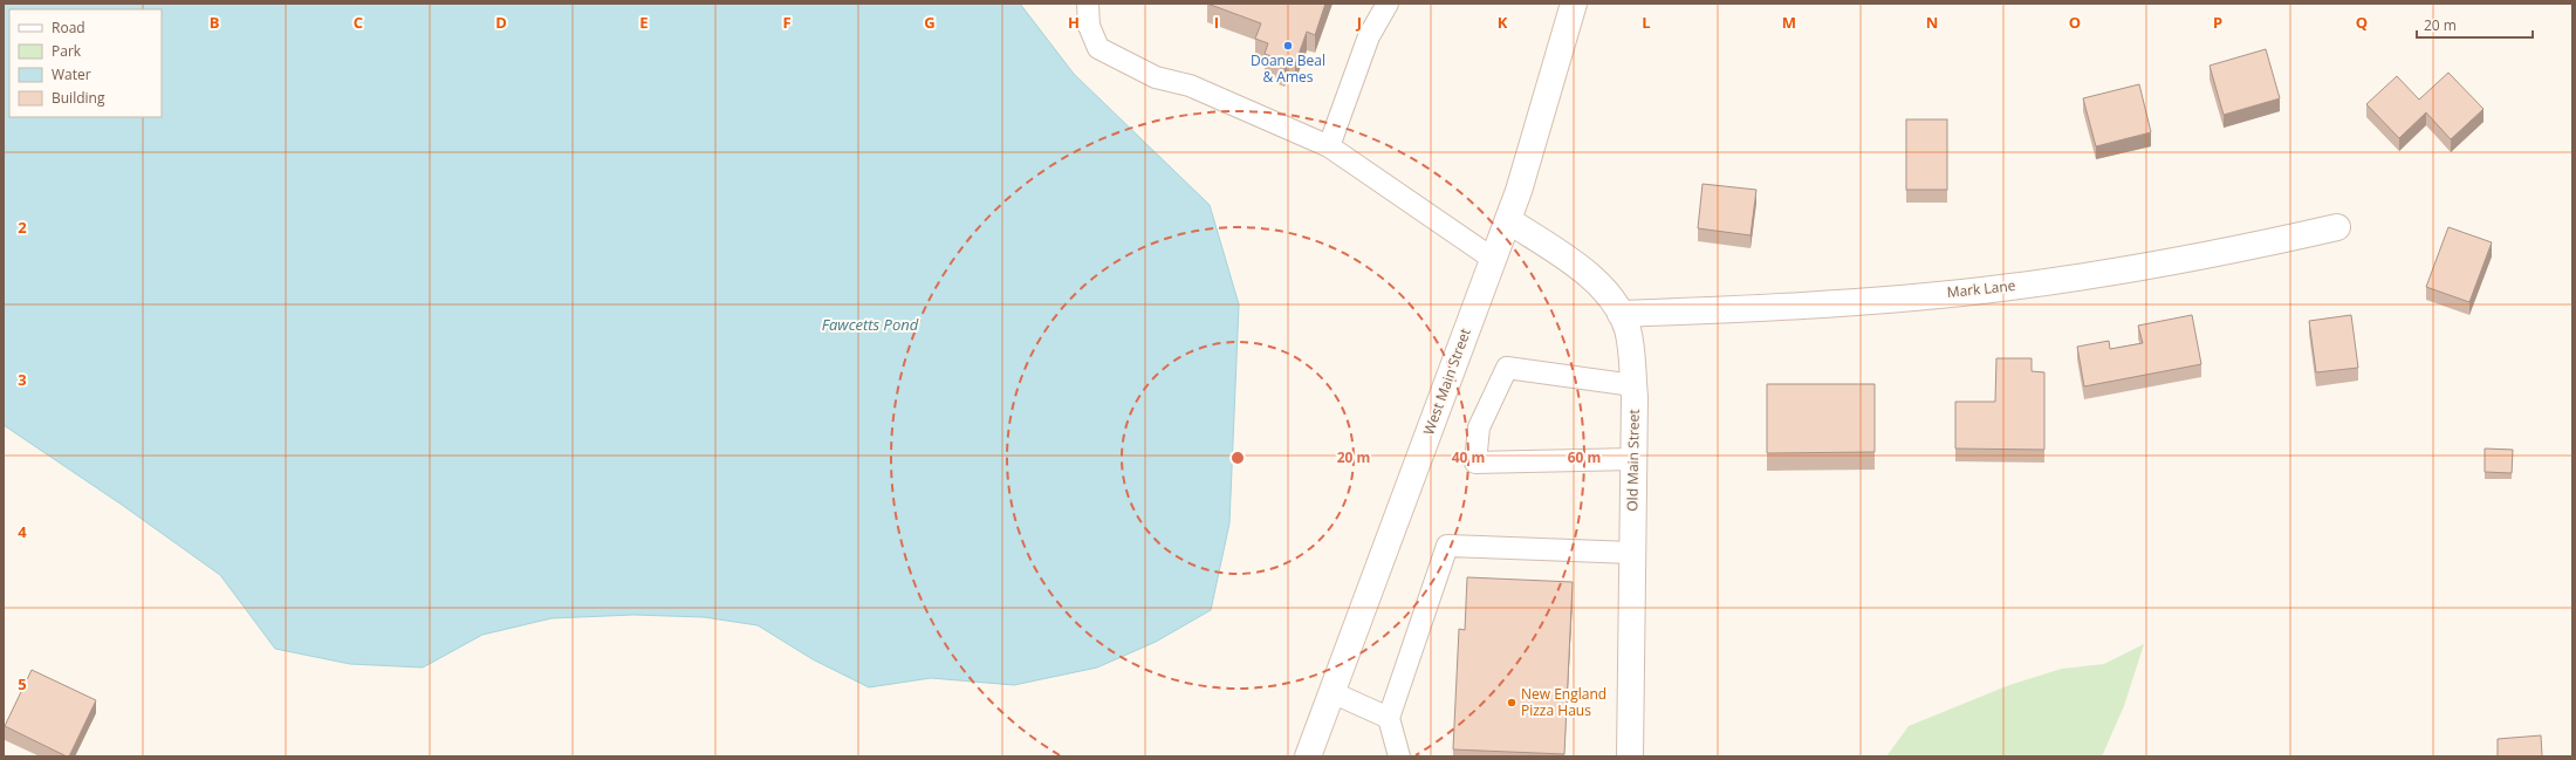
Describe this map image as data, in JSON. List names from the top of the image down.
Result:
{
  "streets": {
    "street": ["Mark Lane", "West Main Street", "Old Main Street"]
  },
  "crossings": [
    ["Mark Lane", "Old Main Street"],
    ["West Main Street", "Old Main Street"]
  ],
  "water": ["Fawcetts Pond"],
  "places": ["Doane Beal & Ames", "New England Pizza Haus"],
  "legend": [
    "Road",
    "Park",
    "Water",
    "Building"
  ],
  "scale_bar": "20 m",
  "grid": {
    "columns": [
      "B",
      "C",
      "D",
      "E",
      "F",
      "G",
      "H",
      "I",
      "J",
      "K",
      "L",
      "M",
      "N",
      "O",
      "P",
      "Q"
    ],
    "rows": [
      "2",
      "3",
      "4",
      "5"
    ]
  },
  "rings": ["20 m", "40 m", "60 m"]
}
